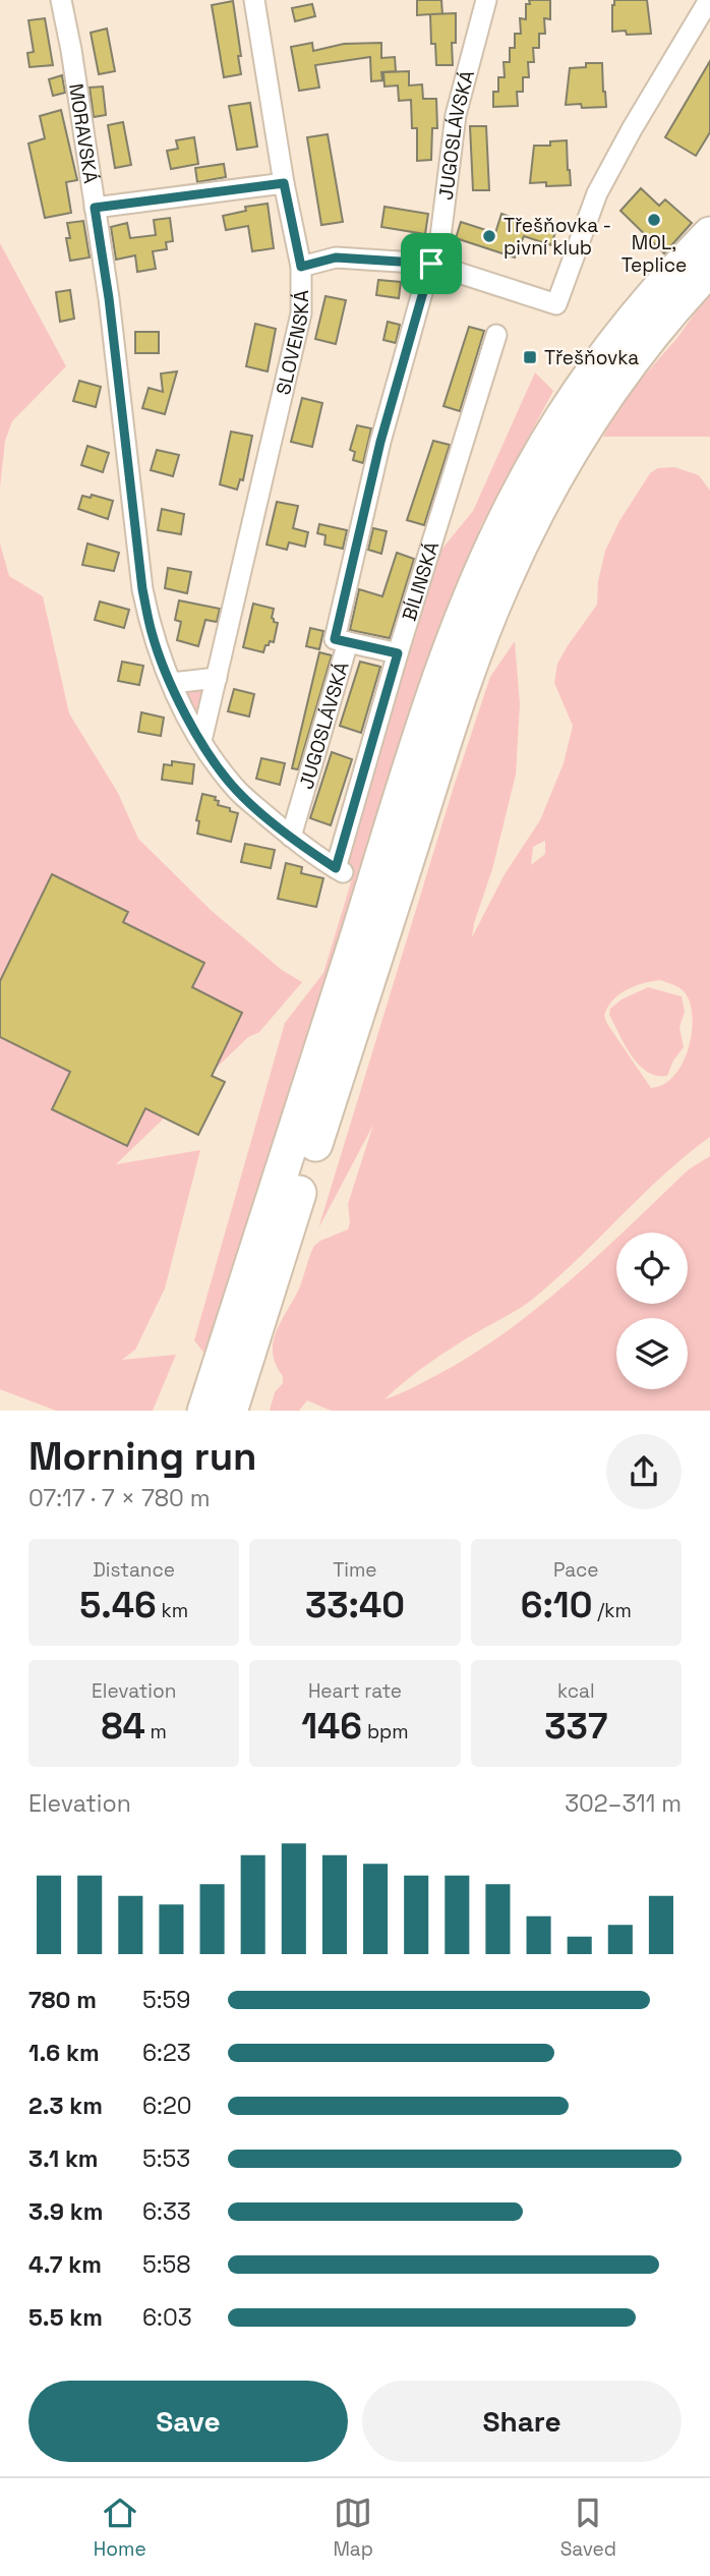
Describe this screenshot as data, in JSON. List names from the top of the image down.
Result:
{
  "streets": {
    "street": [
      "MORAVSKÁ",
      "JUGOSLÁVSKÁ",
      "SLOVENSKÁ",
      "BÍLINSKÁ"
    ]
  },
  "crossings": [
    ["MORAVSKÁ", "JUGOSLÁVSKÁ"],
    ["MORAVSKÁ", "SLOVENSKÁ"],
    ["MORAVSKÁ", "BÍLINSKÁ"]
  ],
  "places": {
    "other": ["MOL, Teplice", "Třešňovka - pivní klub"],
    "transit": ["Třešňovka"]
  },
  "page": {
    "heading": ["Morning run", "07:17 · 7 × 780 m"],
    "stats": [
      ["Distance", "5.46 km"],
      ["Time", "33:40"],
      ["Pace", "6:10 /km"],
      ["Elevation", "84 m"],
      ["Heart rate", "146 bpm"],
      ["kcal", "337"]
    ],
    "chart": ["Elevation", "302–311 m"],
    "list": [
      {
        "name": "780 m",
        "note": "5:59"
      },
      {
        "name": "1.6 km",
        "note": "6:23"
      },
      {
        "name": "2.3 km",
        "note": "6:20"
      },
      {
        "name": "3.1 km",
        "note": "5:53"
      },
      {
        "name": "3.9 km",
        "note": "6:33"
      },
      {
        "name": "4.7 km",
        "note": "5:58"
      },
      {
        "name": "5.5 km",
        "note": "6:03"
      }
    ],
    "buttons": ["Save", "Share"],
    "tabs": ["Home", "Map", "Saved"]
  }
}
